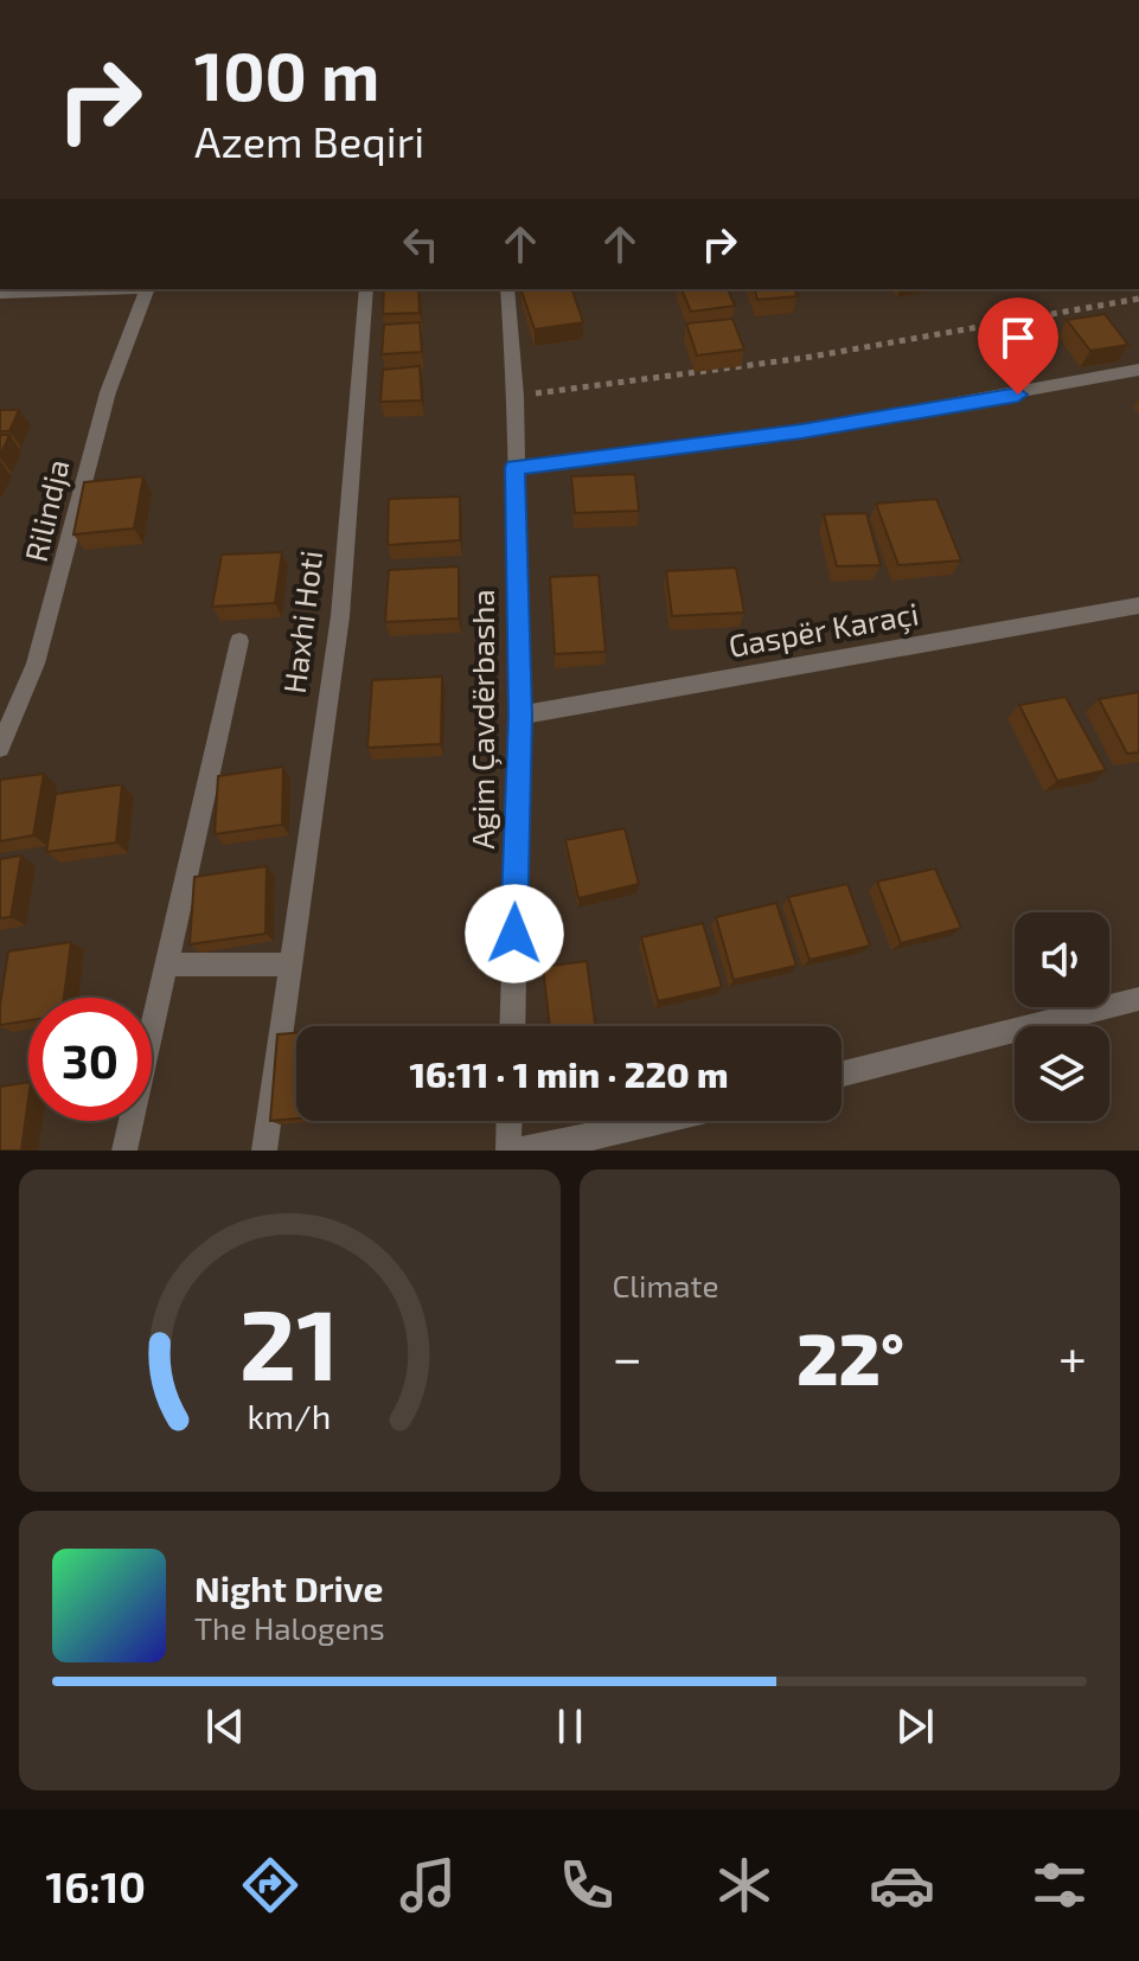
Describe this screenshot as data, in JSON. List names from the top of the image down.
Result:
{
  "streets": {
    "street": [
      "Rilindja",
      "Haxhi Hoti",
      "Gaspër Karaçi",
      "Agim Çavdërbasha"
    ]
  },
  "crossings": [
    ["Gaspër Karaçi", "Agim Çavdërbasha"]
  ],
  "page": {
    "turn": ["100 m", "Azem Beqiri"],
    "limit": "30",
    "trip": "16:11 · 1 min · 220 m",
    "tile": "Climate",
    "heat": ["−", "22°", "+"],
    "song": ["Night Drive", "The Halogens"],
    "tabs": "16:10",
    "gauge": ["21", "km/h"]
  }
}
